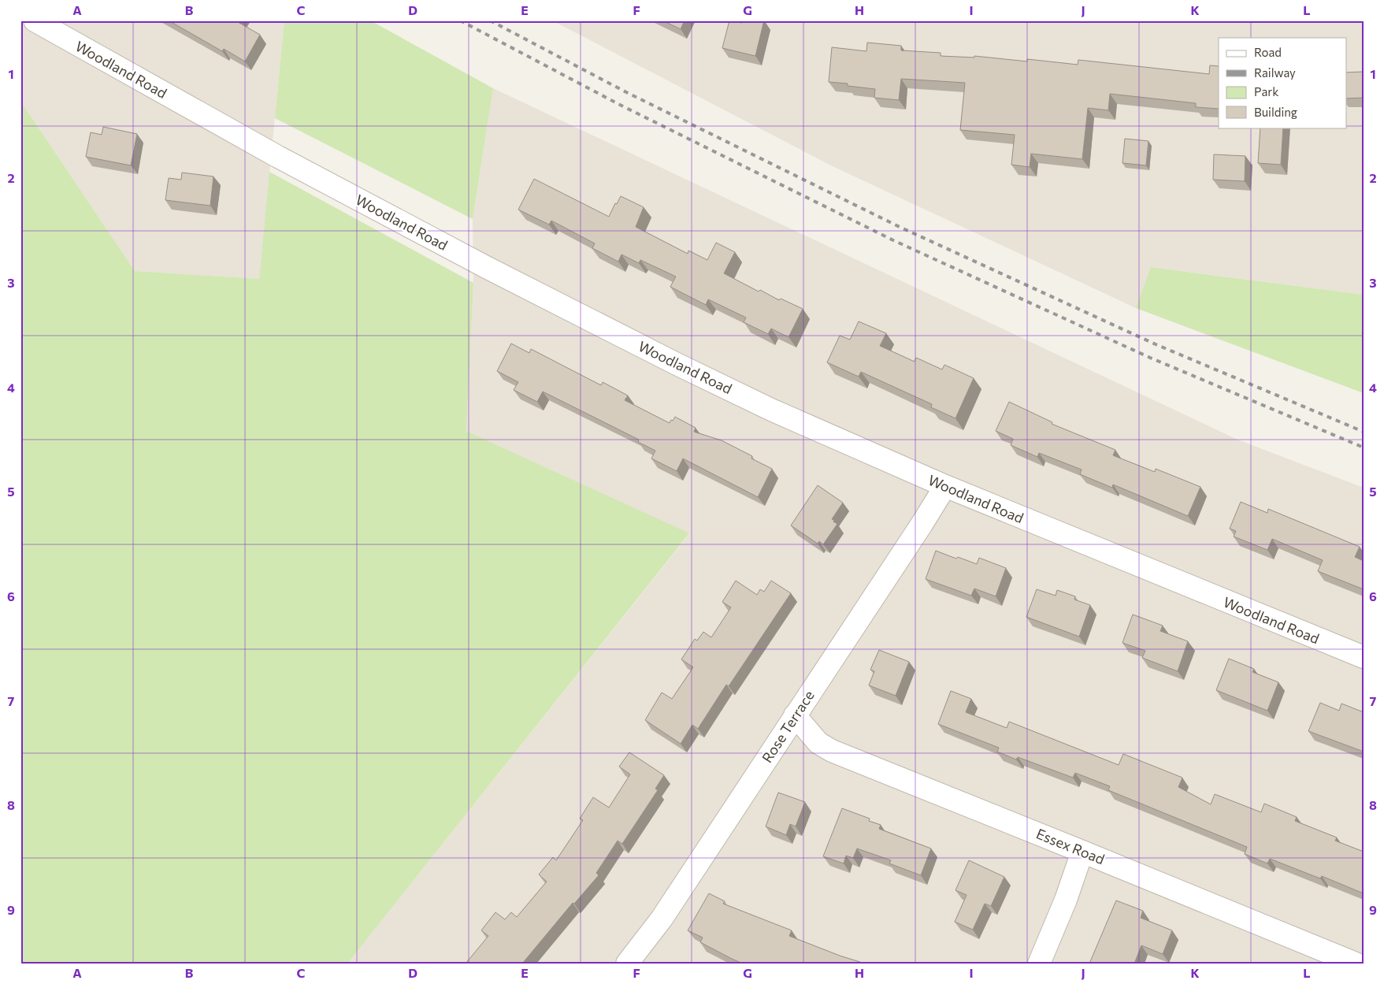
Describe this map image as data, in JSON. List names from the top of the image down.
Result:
{
  "streets": {
    "street": ["Woodland Road", "Rose Terrace", "Essex Road"]
  },
  "crossings": [
    ["Woodland Road", "Rose Terrace"],
    ["Rose Terrace", "Essex Road"]
  ],
  "legend": [
    "Road",
    "Railway",
    "Park",
    "Building"
  ],
  "grid": {
    "columns": [
      "A",
      "B",
      "C",
      "D",
      "E",
      "F",
      "G",
      "H",
      "I",
      "J",
      "K",
      "L"
    ],
    "rows": [
      "1",
      "2",
      "3",
      "4",
      "5",
      "6",
      "7",
      "8",
      "9"
    ]
  }
}
